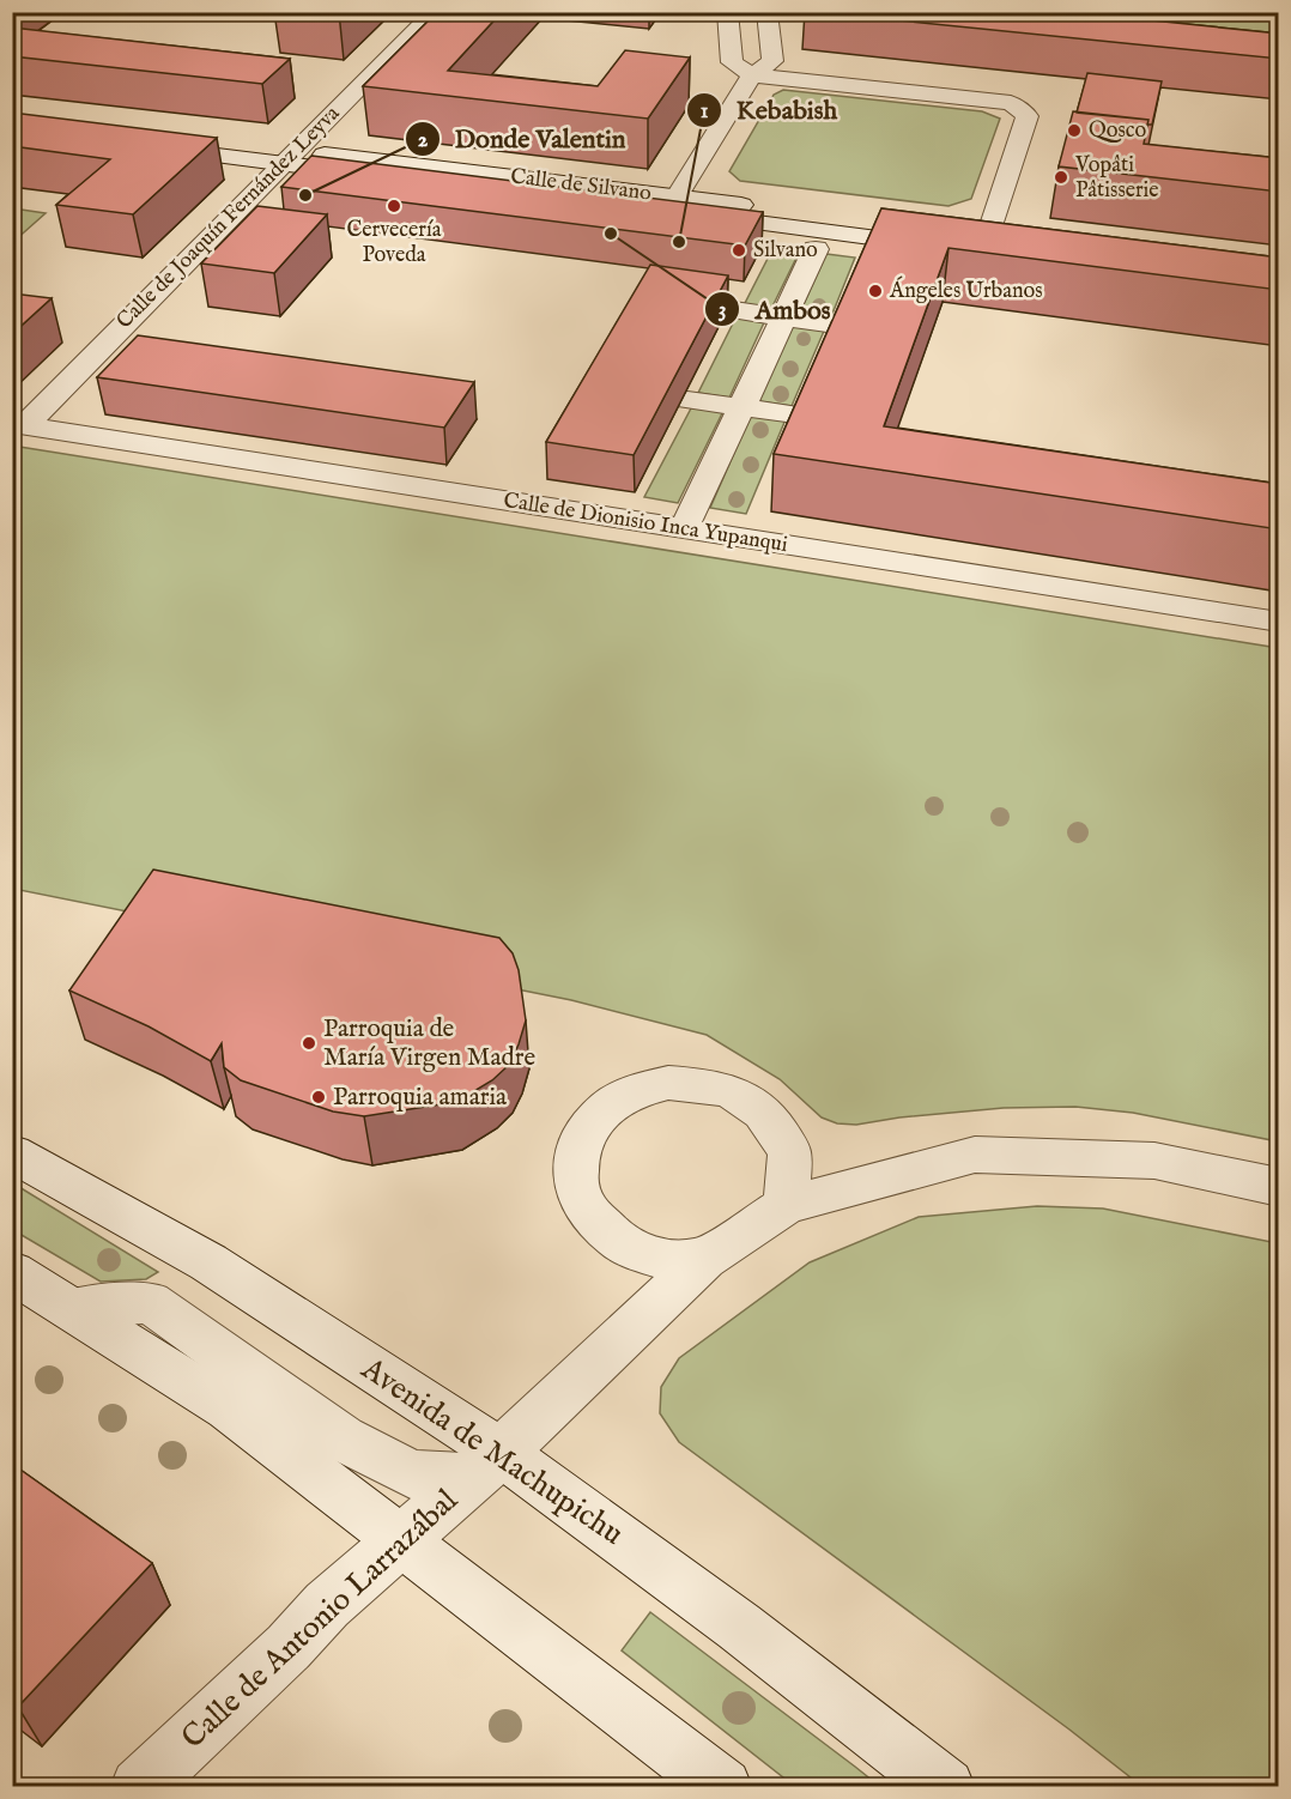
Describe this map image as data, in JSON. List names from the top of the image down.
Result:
{
  "streets": {
    "street": [
      "Calle de Silvano",
      "Calle de Joaquín Fernández Leyva",
      "Calle de Dionisio Inca Yupanqui",
      "Avenida de Machupichu",
      "Calle de Antonio Larrazábal"
    ]
  },
  "crossings": [
    ["Calle de Silvano", "Calle de Joaquín Fernández Leyva"],
    ["Calle de Joaquín Fernández Leyva", "Calle de Dionisio Inca Yupanqui"],
    ["Avenida de Machupichu", "Calle de Antonio Larrazábal"]
  ],
  "places": [
    "Qosco",
    "Vopâti Pâtisserie",
    "Donde Valentin",
    "Cervecería Poveda",
    "Ambos",
    "Kebabish",
    "Silvano",
    "Ángeles Urbanos",
    "Parroquia de María Virgen Madre",
    "Parroquia amaria"
  ]
}
